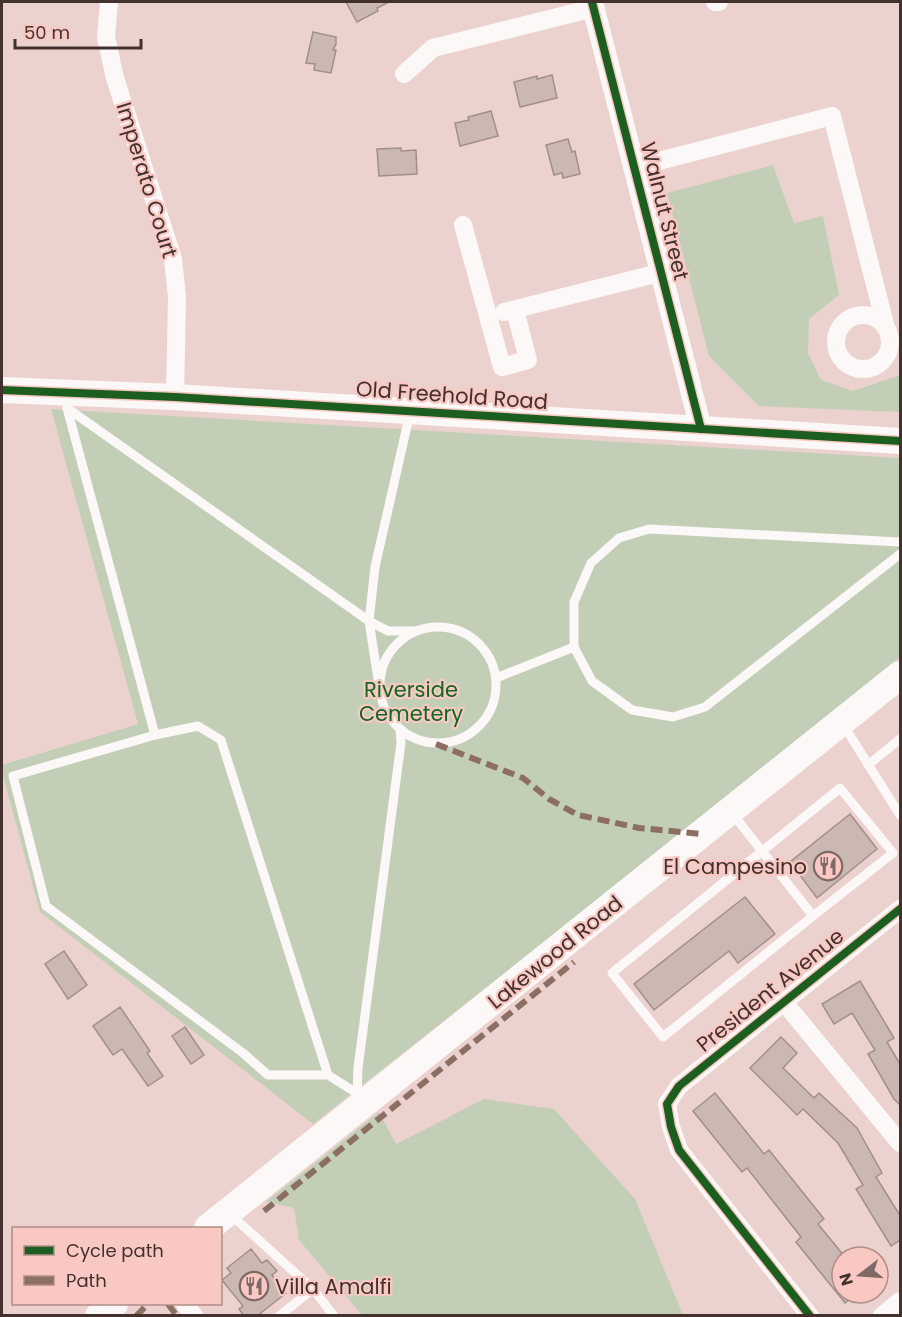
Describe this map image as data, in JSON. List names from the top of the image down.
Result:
{
  "streets": {
    "main road": ["Old Freehold Road", "Lakewood Road"],
    "street": ["Imperato Court", "Walnut Street", "President Avenue"]
  },
  "crossings": [
    ["Imperato Court", "Old Freehold Road"],
    ["Walnut Street", "Old Freehold Road"]
  ],
  "parks": ["Riverside Cemetery"],
  "places": {
    "restaurant": ["El Campesino", "Villa Amalfi"]
  },
  "legend": ["Cycle path", "Path"],
  "scale_bar": "50 m",
  "north": "left"
}
